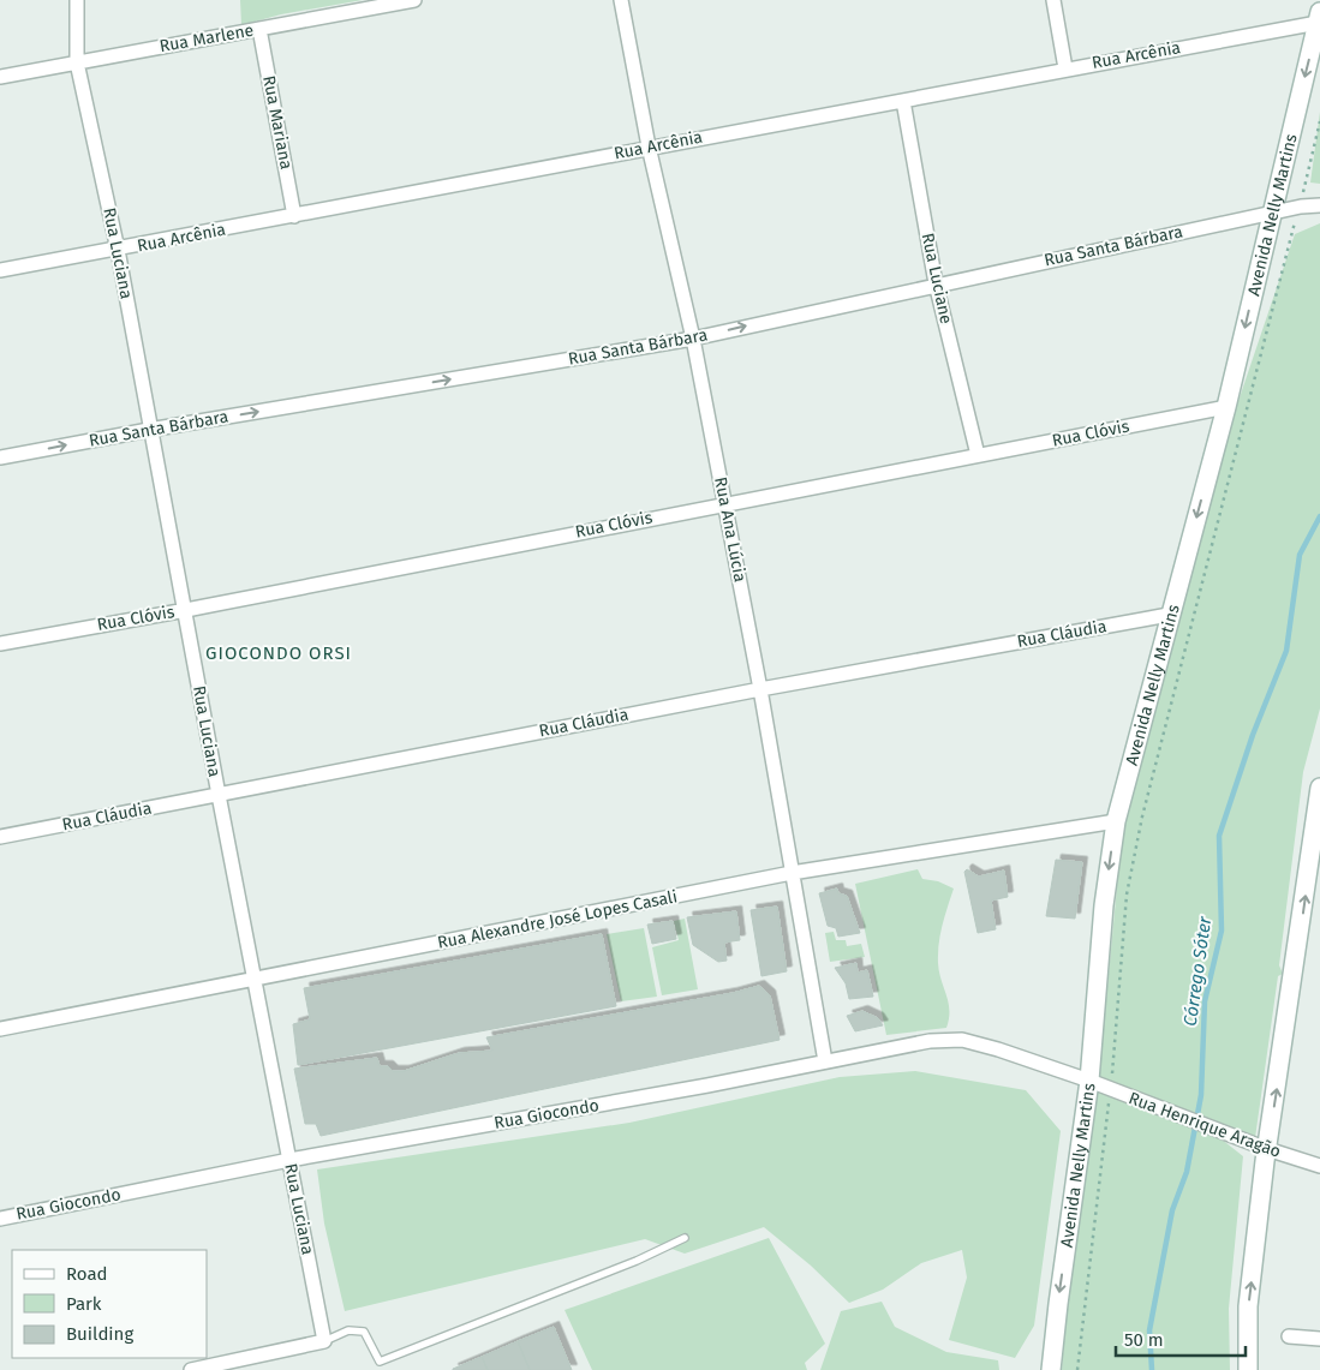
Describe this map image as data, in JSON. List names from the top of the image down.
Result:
{
  "streets": {
    "main road": ["Avenida Nelly Martins"],
    "street": [
      "Rua Marlene",
      "Rua Arcênia",
      "Rua Mariana",
      "Rua Santa Bárbara",
      "Rua Luciana",
      "Rua Luciane",
      "Rua Clóvis",
      "Rua Ana Lúcia",
      "Rua Cláudia",
      "Rua Alexandre José Lopes Casali",
      "Rua Giocondo",
      "Rua Henrique Aragão"
    ]
  },
  "crossings": [
    ["Rua Marlene", "Rua Mariana"],
    ["Rua Marlene", "Rua Luciana"],
    ["Rua Arcênia", "Rua Mariana"],
    ["Rua Arcênia", "Avenida Nelly Martins"],
    ["Rua Arcênia", "Rua Luciana"],
    ["Rua Arcênia", "Rua Luciane"],
    ["Rua Arcênia", "Rua Ana Lúcia"],
    ["Avenida Nelly Martins", "Rua Santa Bárbara"],
    ["Avenida Nelly Martins", "Rua Clóvis"],
    ["Avenida Nelly Martins", "Rua Cláudia"],
    ["Avenida Nelly Martins", "Rua Alexandre José Lopes Casali"],
    ["Avenida Nelly Martins", "Rua Giocondo"],
    ["Avenida Nelly Martins", "Rua Henrique Aragão"],
    ["Rua Santa Bárbara", "Rua Luciana"],
    ["Rua Santa Bárbara", "Rua Luciane"],
    ["Rua Santa Bárbara", "Rua Ana Lúcia"],
    ["Rua Luciana", "Rua Clóvis"],
    ["Rua Luciana", "Rua Cláudia"],
    ["Rua Luciana", "Rua Alexandre José Lopes Casali"],
    ["Rua Luciana", "Rua Giocondo"],
    ["Rua Luciane", "Rua Clóvis"],
    ["Rua Clóvis", "Rua Ana Lúcia"],
    ["Rua Ana Lúcia", "Rua Cláudia"],
    ["Rua Ana Lúcia", "Rua Alexandre José Lopes Casali"],
    ["Rua Ana Lúcia", "Rua Giocondo"],
    ["Rua Giocondo", "Rua Henrique Aragão"]
  ],
  "one_way": ["Avenida Nelly Martins", "Rua Santa Bárbara"],
  "districts": ["GIOCONDO ORSI"],
  "water": ["Córrego Sóter"],
  "legend": ["Road", "Park", "Building"],
  "scale_bar": "50 m"
}
